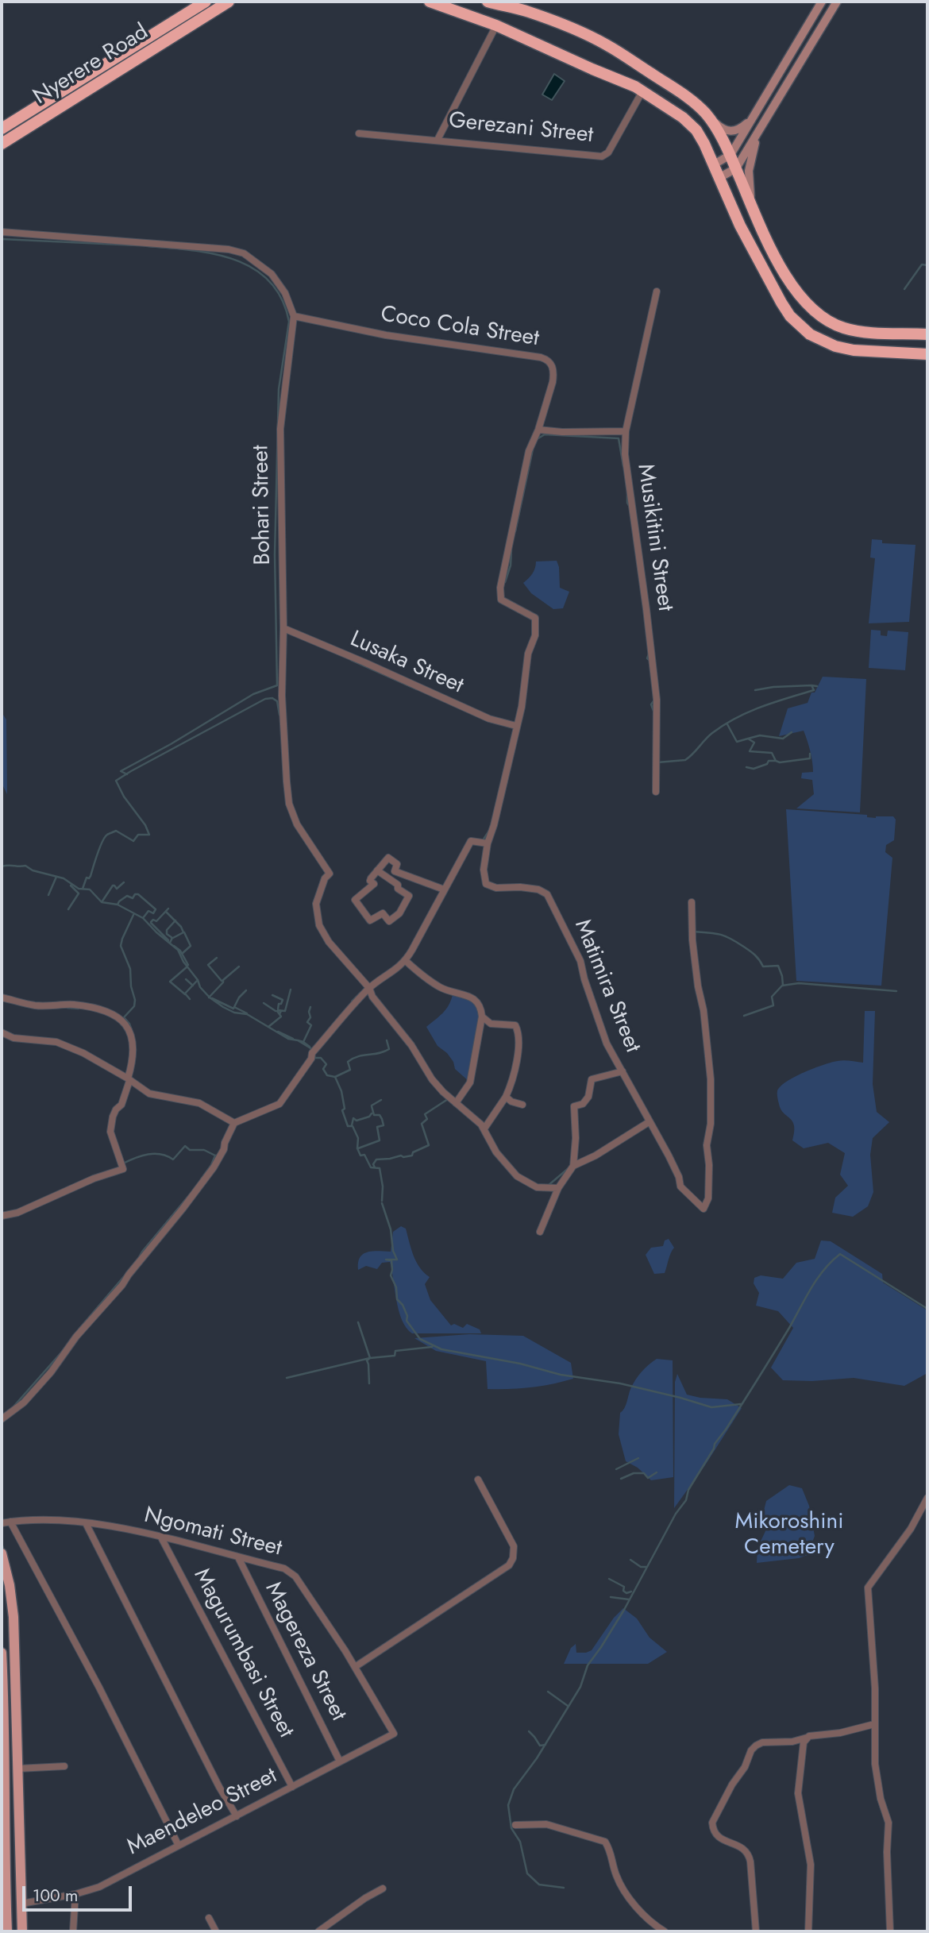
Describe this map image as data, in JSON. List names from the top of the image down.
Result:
{
  "streets": {
    "highway": ["Nyerere Road"],
    "street": [
      "Gerezani Street",
      "Coco Cola Street",
      "Bohari Street",
      "Musikitini Street",
      "Lusaka Street",
      "Matimira Street",
      "Ngomati Street",
      "Magereza Street",
      "Magurumbasi Street",
      "Maendeleo Street"
    ]
  },
  "crossings": [
    ["Coco Cola Street", "Bohari Street"],
    ["Bohari Street", "Lusaka Street"],
    ["Ngomati Street", "Magereza Street"],
    ["Ngomati Street", "Magurumbasi Street"],
    ["Ngomati Street", "Maendeleo Street"],
    ["Magereza Street", "Maendeleo Street"],
    ["Magurumbasi Street", "Maendeleo Street"]
  ],
  "parks": ["Mikoroshini Cemetery"],
  "scale_bar": "100 m"
}
